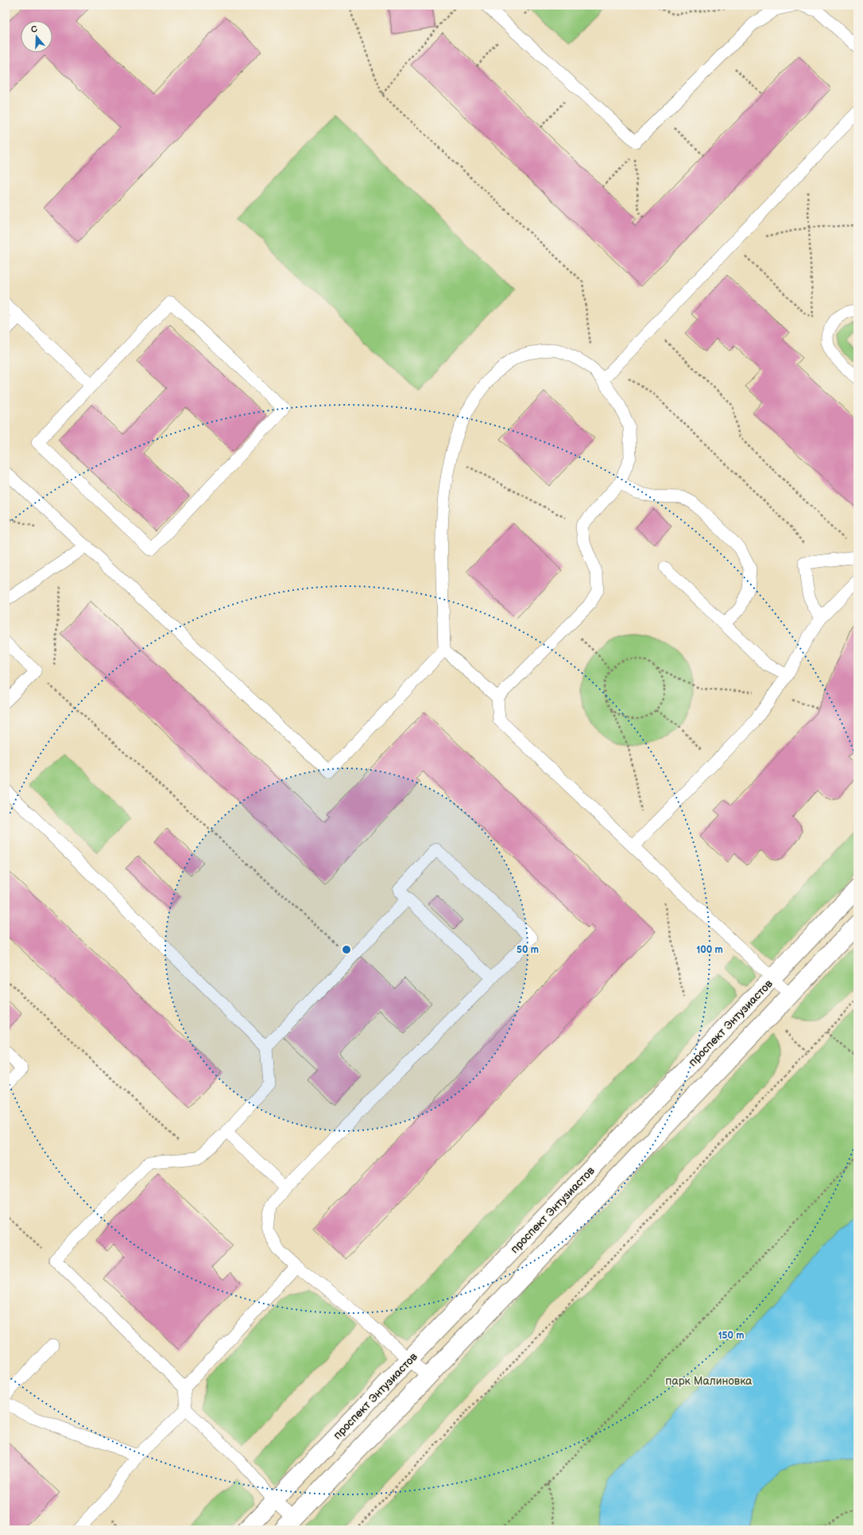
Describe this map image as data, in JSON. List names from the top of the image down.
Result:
{
  "streets": {
    "street": ["проспект Энтузиастов"]
  },
  "parks": ["парк Малиновка"],
  "north": "top",
  "rings": ["50 m", "100 m", "150 m"]
}
